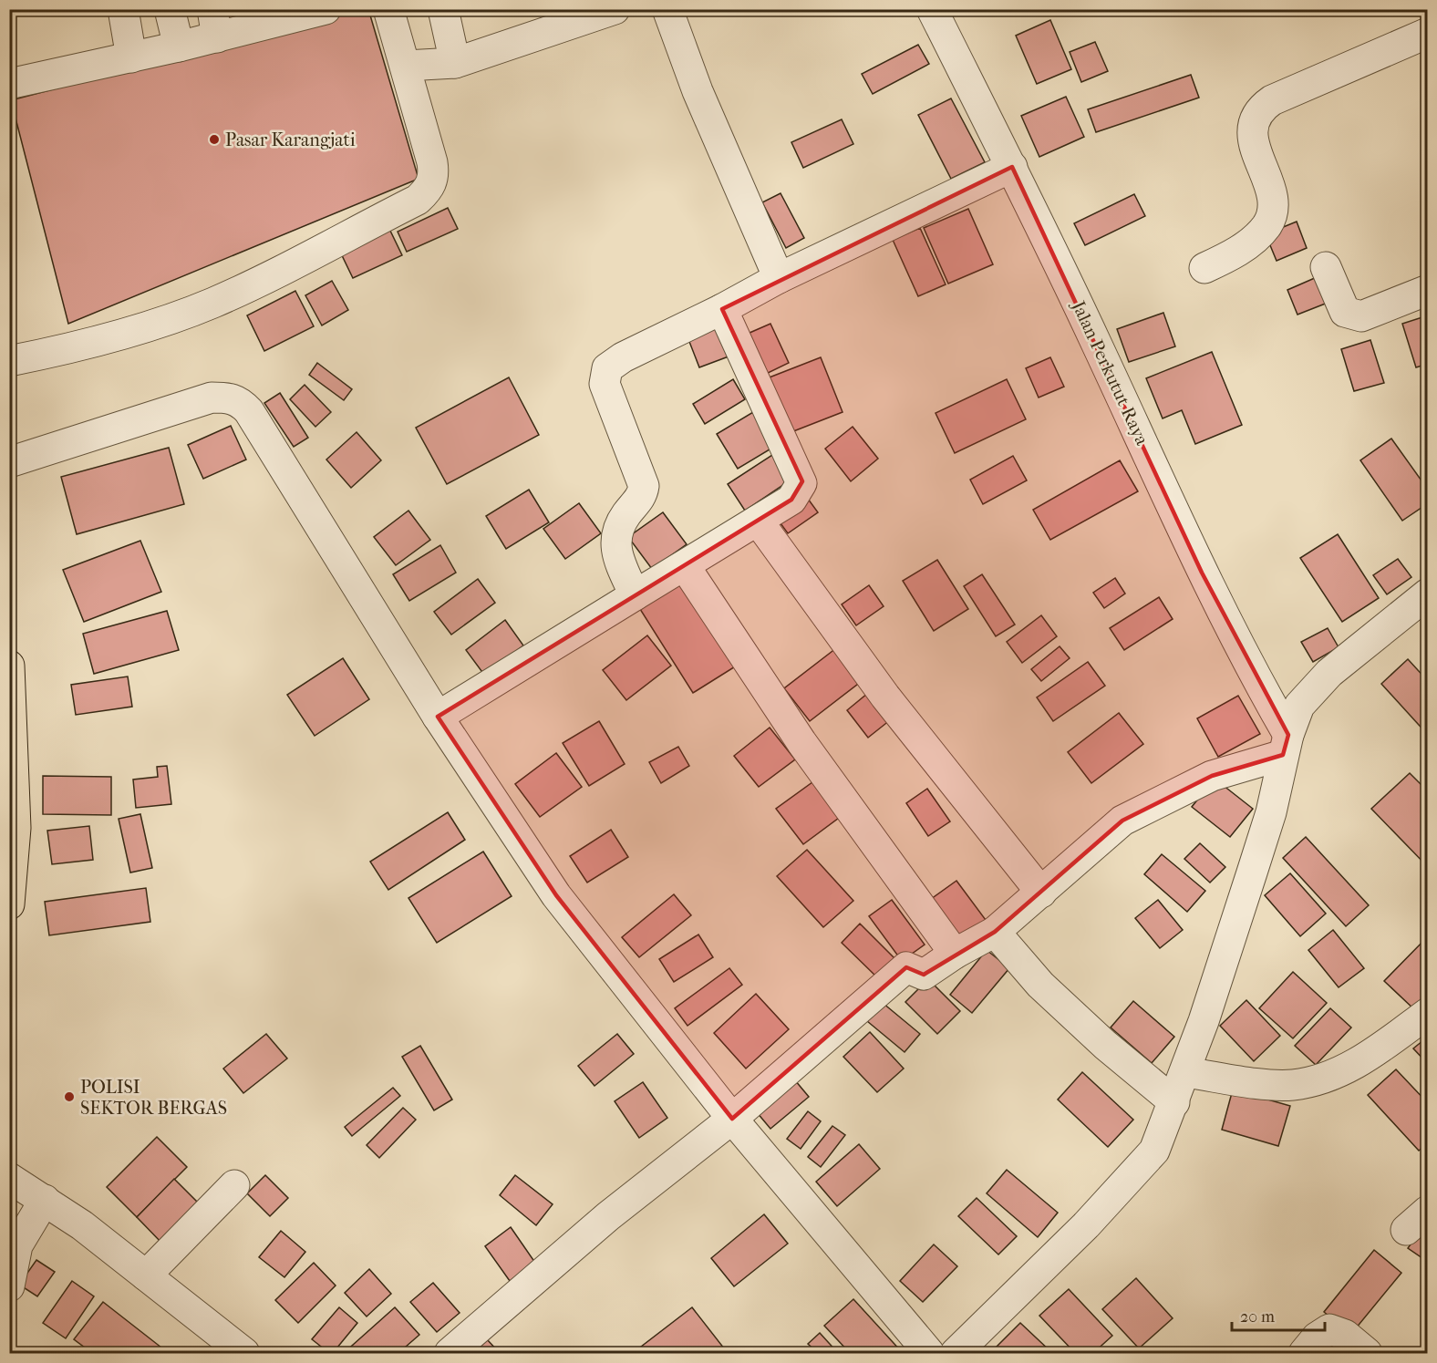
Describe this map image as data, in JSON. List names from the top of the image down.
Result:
{
  "streets": {
    "street": ["Jalan Perkutut Raya"]
  },
  "places": ["Pasar Karangjati", "POLISI SEKTOR BERGAS"],
  "scale_bar": "20 m"
}
